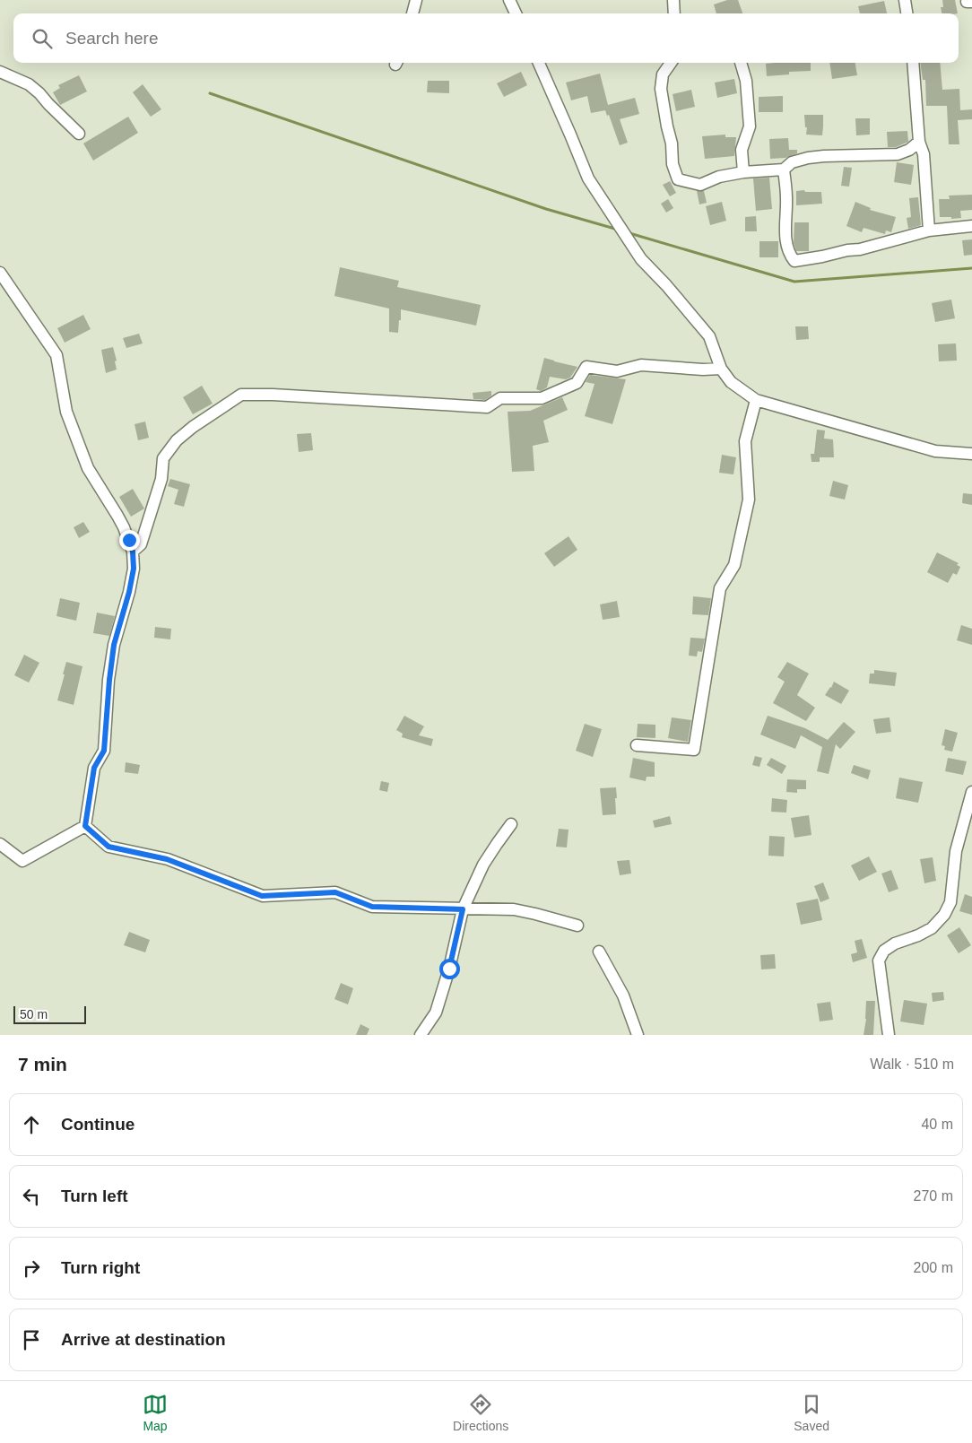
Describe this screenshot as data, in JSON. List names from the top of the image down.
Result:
{
  "scale_bar": "50 m",
  "page": {
    "search": "Search here",
    "scale": "50 m",
    "heading": ["7 min", "Walk · 510 m"],
    "list": [
      ["Continue", "40 m"],
      ["Turn left", "270 m"],
      ["Turn right", "200 m"],
      "Arrive at destination"
    ],
    "nav": ["Map", "Directions", "Saved"]
  }
}
